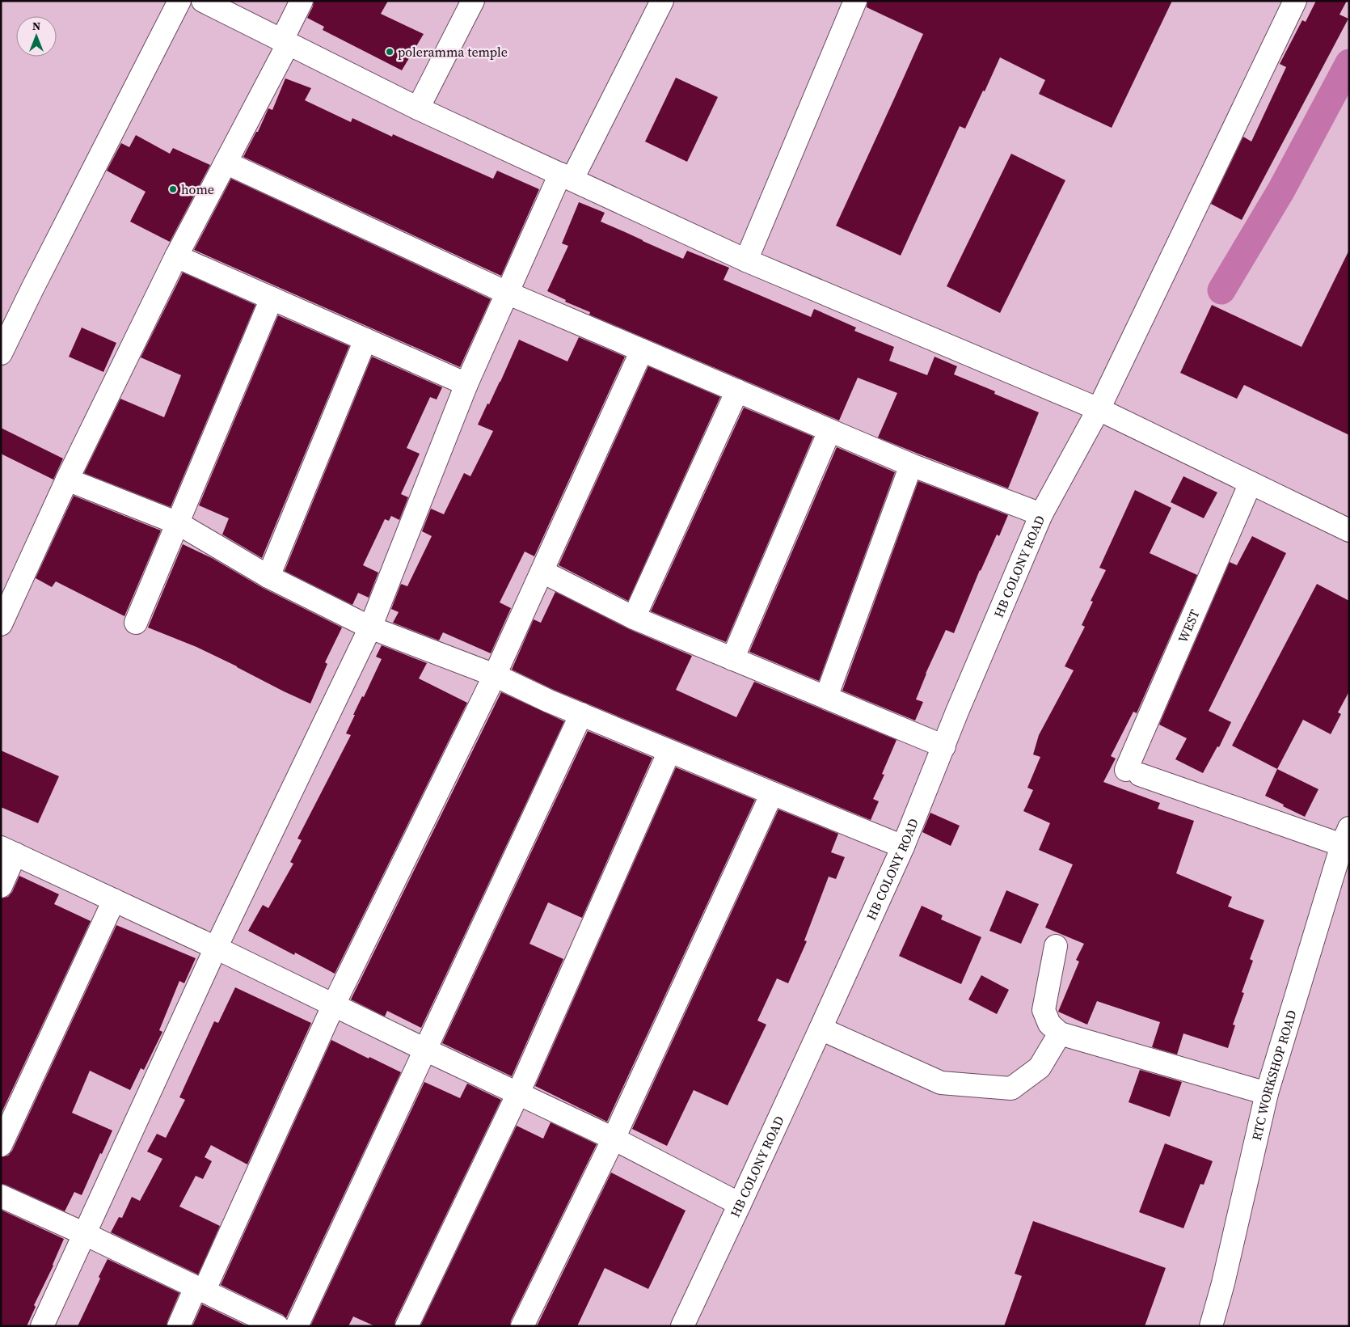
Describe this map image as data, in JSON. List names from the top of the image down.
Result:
{
  "streets": {
    "street": ["HB COLONY ROAD", "WEST", "RTC WORKSHOP ROAD"]
  },
  "crossings": [
    ["WEST", "RTC WORKSHOP ROAD"]
  ],
  "places": ["poleramma temple", "home"],
  "north": "top"
}
